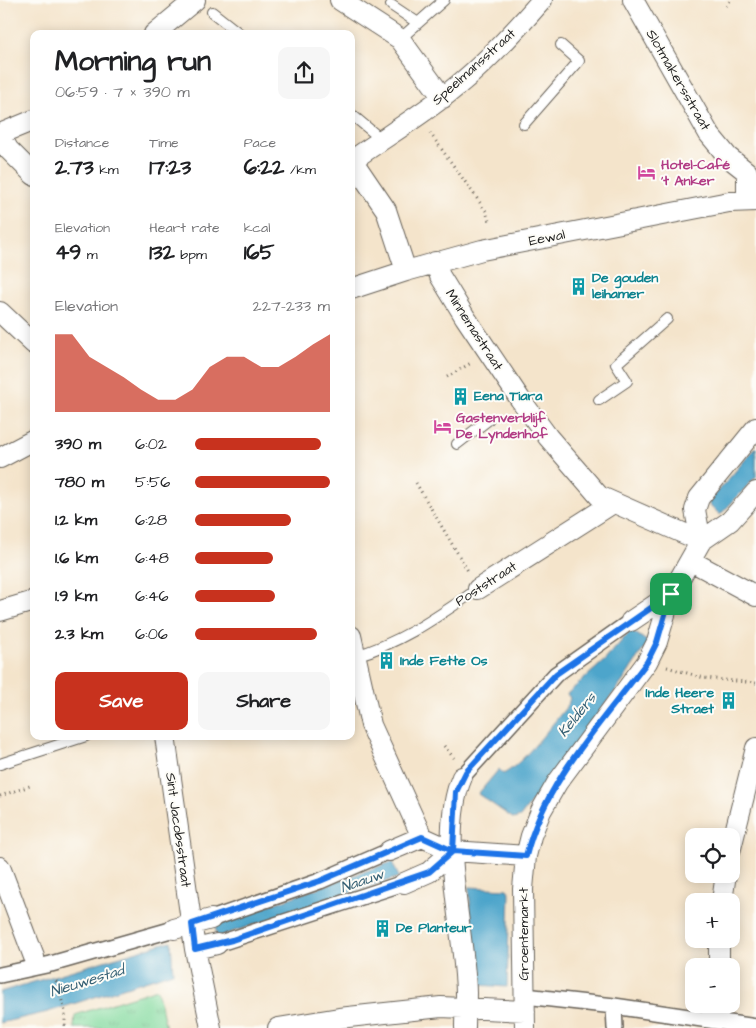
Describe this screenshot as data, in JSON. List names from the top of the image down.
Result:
{
  "streets": {
    "street": [
      "Speelmansstraat",
      "Slotmakersstraat",
      "Eewal",
      "Minnemastraat",
      "Poststraat",
      "Sint Jacobsstraat",
      "Groentemarkt"
    ]
  },
  "crossings": [
    ["Slotmakersstraat", "Eewal"],
    ["Eewal", "Minnemastraat"],
    ["Minnemastraat", "Poststraat"]
  ],
  "water": ["Kelders", "Naauw", "Nieuwestad"],
  "places": {
    "hotel": ["Hotel-Café 't Anker", "Gastenverblijf De Lyndenhof"],
    "building": [
      "De gouden leihamer",
      "Eena Tiara",
      "Inde Fette Os",
      "Inde Heere Straet",
      "De Planteur"
    ]
  },
  "page": {
    "heading": ["Morning run", "06:59 · 7 × 390 m"],
    "stats": [
      ["Distance", "2.73 km"],
      ["Time", "17:23"],
      ["Pace", "6:22 /km"],
      ["Elevation", "49 m"],
      ["Heart rate", "132 bpm"],
      ["kcal", "165"]
    ],
    "chart": ["Elevation", "227–233 m"],
    "list": [
      {
        "name": "390 m",
        "note": "6:02"
      },
      {
        "name": "780 m",
        "note": "5:56"
      },
      {
        "name": "1.2 km",
        "note": "6:28"
      },
      {
        "name": "1.6 km",
        "note": "6:48"
      },
      {
        "name": "1.9 km",
        "note": "6:46"
      },
      {
        "name": "2.3 km",
        "note": "6:06"
      }
    ],
    "buttons": ["Save", "Share"],
    "map_buttons": ["+", "−"]
  }
}
